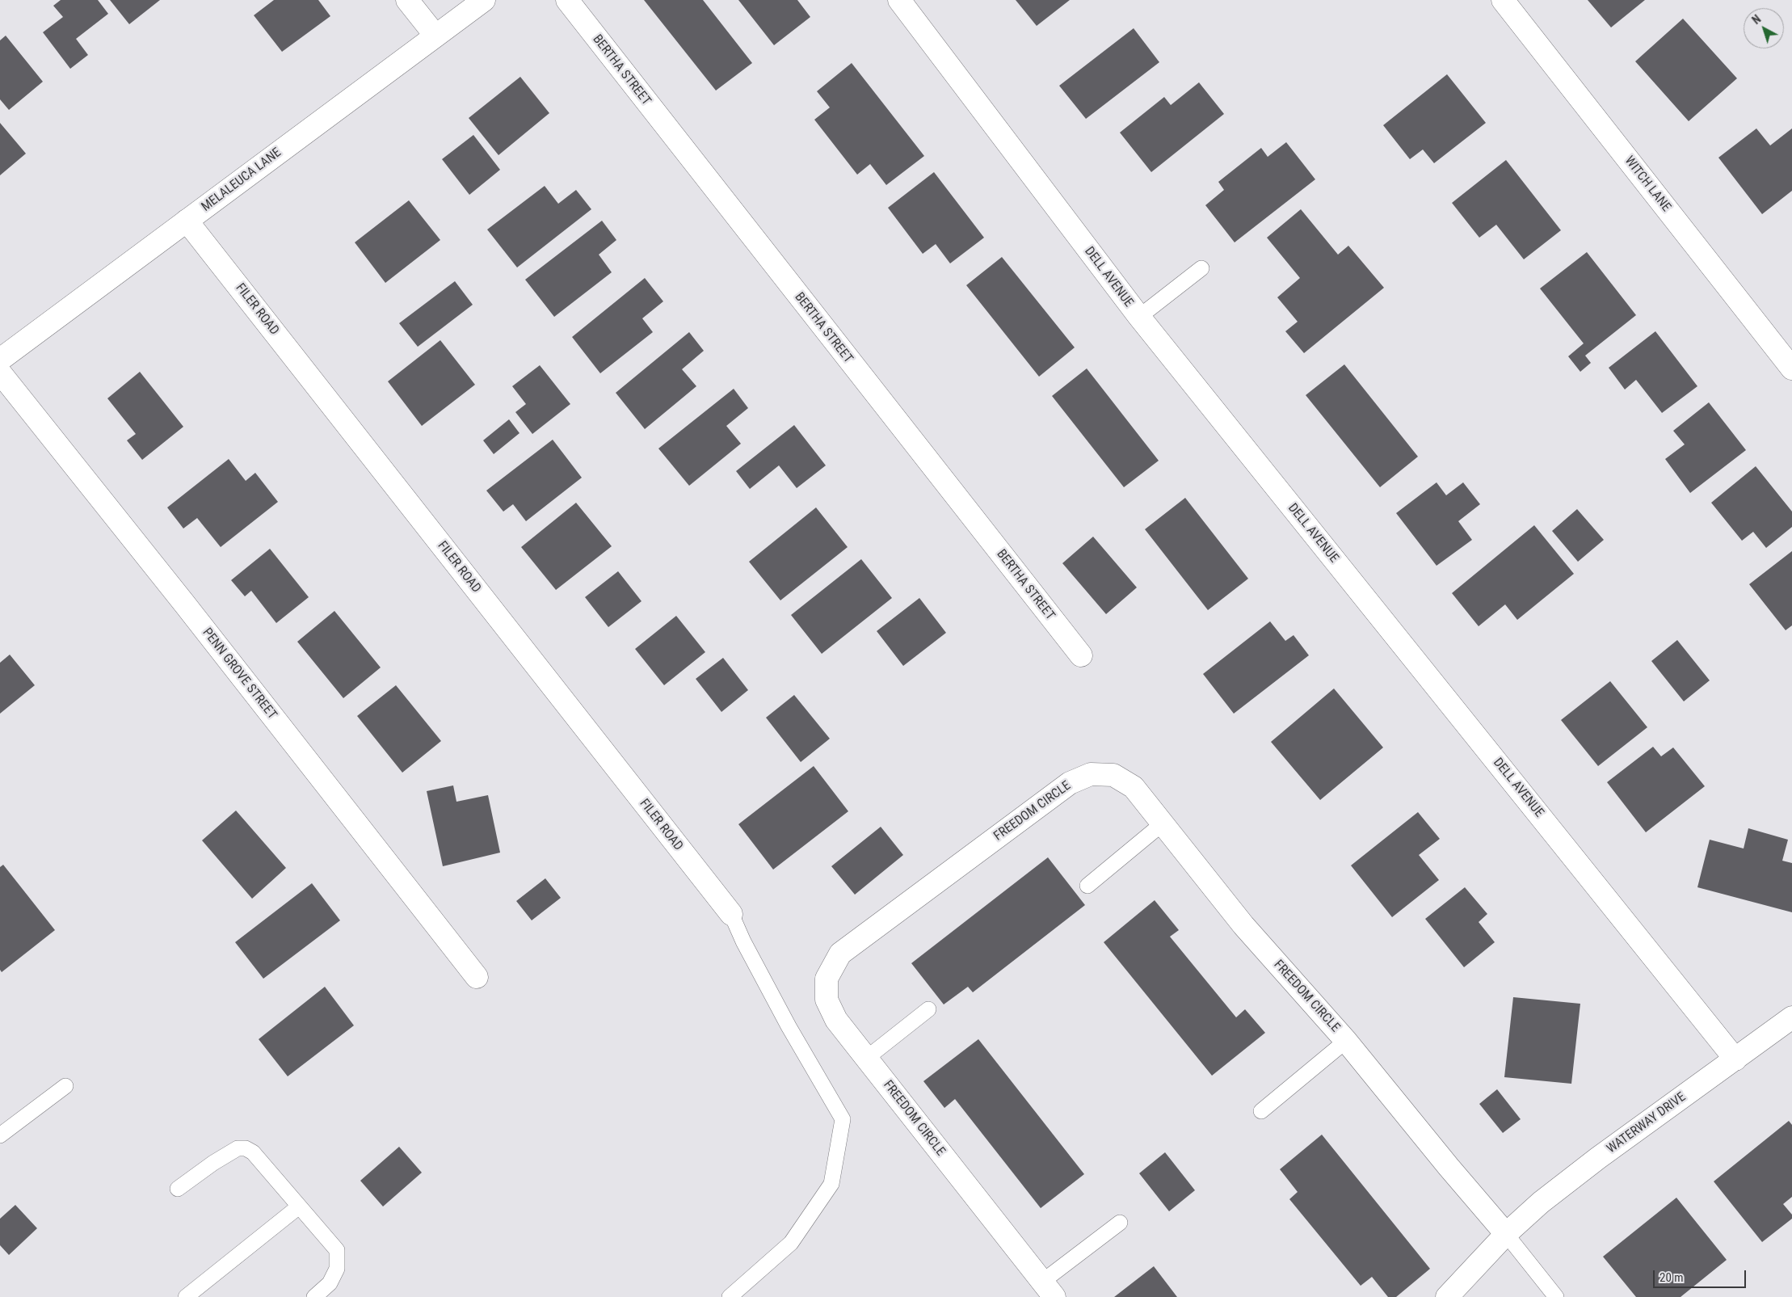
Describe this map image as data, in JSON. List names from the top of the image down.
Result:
{
  "streets": {
    "street": [
      "BERTHA STREET",
      "MELALEUCA LANE",
      "WITCH LANE",
      "DELL AVENUE",
      "FILER ROAD",
      "PENN GROVE STREET",
      "FREEDOM CIRCLE",
      "WATERWAY DRIVE"
    ]
  },
  "crossings": [
    ["MELALEUCA LANE", "FILER ROAD"],
    ["DELL AVENUE", "WATERWAY DRIVE"],
    ["FREEDOM CIRCLE", "WATERWAY DRIVE"]
  ],
  "scale_bar": "20 m",
  "north": "top left"
}
